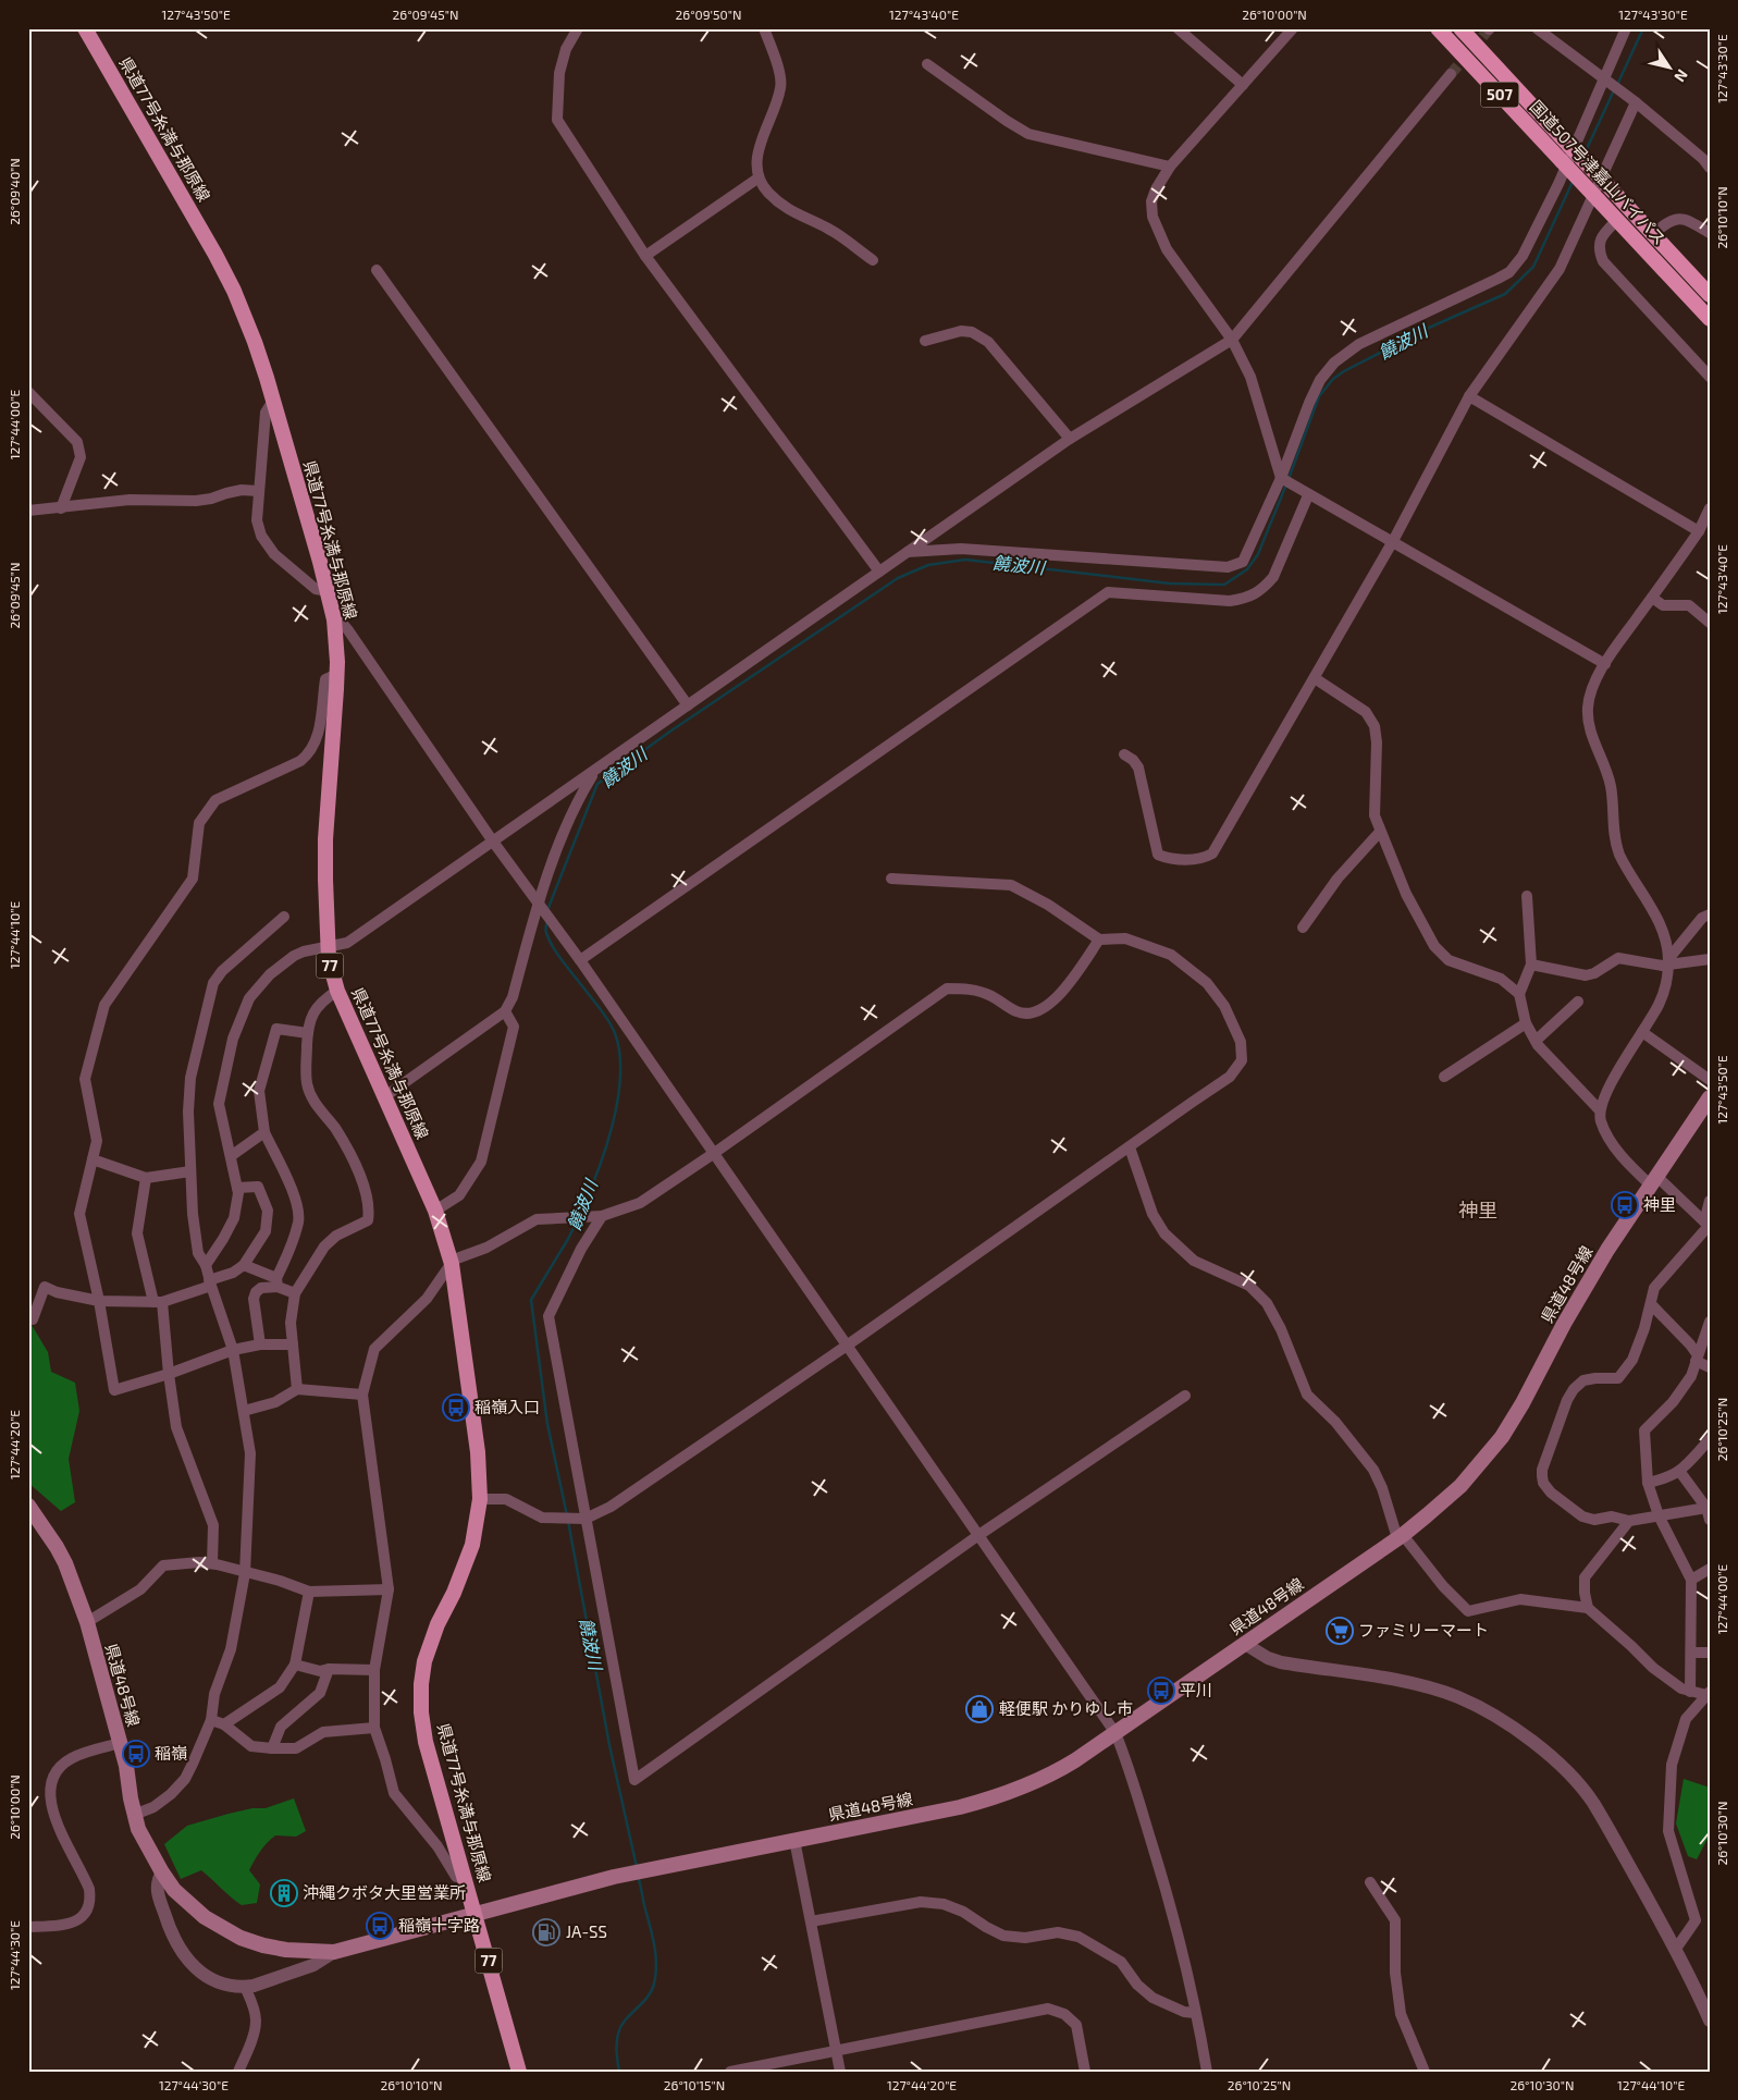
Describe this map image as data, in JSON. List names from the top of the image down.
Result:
{
  "streets": {
    "highway": ["507", "国道507号津嘉山バイパス"],
    "main road": ["県道77号糸満与那原線", "77", "県道48号線"]
  },
  "crossings": [
    ["県道77号糸満与那原線", "県道48号線"]
  ],
  "districts": ["神里"],
  "water": ["饒波川"],
  "places": {
    "bus stop": [
      "神里",
      "稲嶺入口",
      "平川",
      "稲嶺",
      "稲嶺十字路"
    ],
    "supermarket": ["ファミリーマート"],
    "shop": ["軽便駅 かりゆし市"],
    "building": ["沖縄クボタ大里営業所"],
    "fuel station": ["JA-SS"]
  },
  "north": "bottom right",
  "coordinates": [
    "127°43'50\"E",
    "26°09'45\"N",
    "26°09'50\"N",
    "127°43'40\"E",
    "26°10'00\"N",
    "127°43'30\"E",
    "26°09'40\"N",
    "26°10'10\"N",
    "127°44'00\"E",
    "127°44'10\"E",
    "26°10'25\"N",
    "127°44'20\"E",
    "26°10'30\"N",
    "127°44'30\"E",
    "26°10'15\"N"
  ]
}
